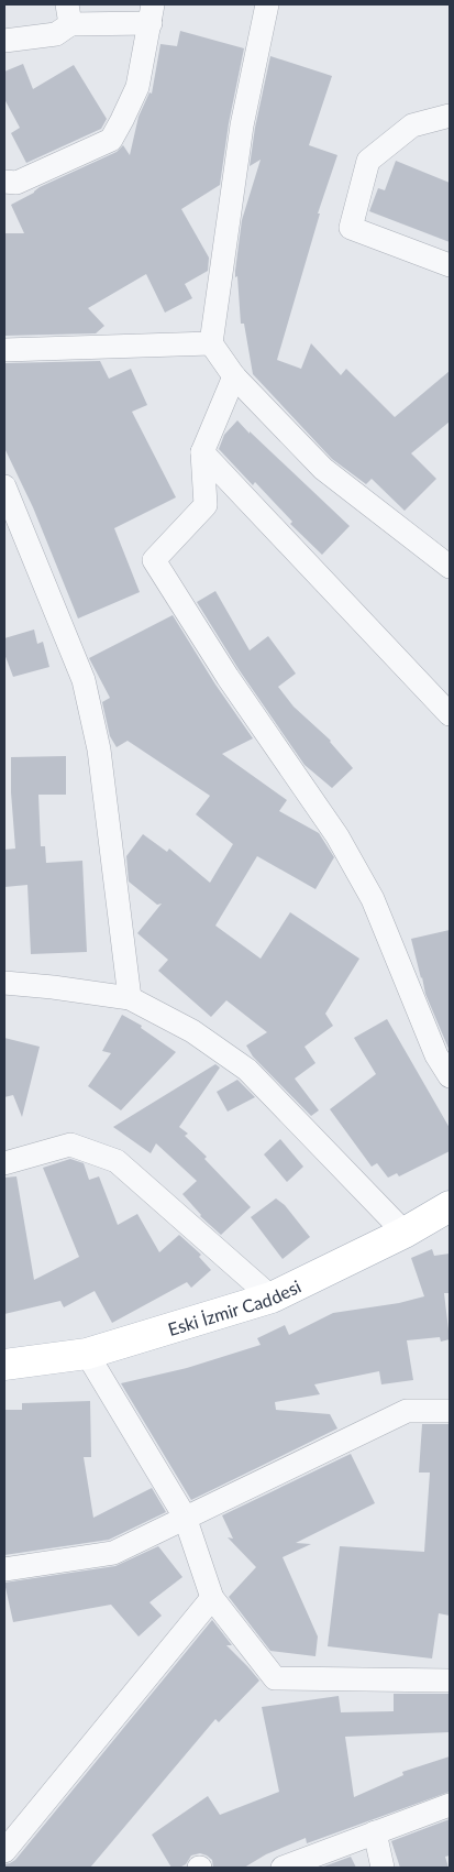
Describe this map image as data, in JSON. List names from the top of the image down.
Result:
{
  "streets": {
    "main road": ["Eski İzmir Caddesi"]
  }
}
